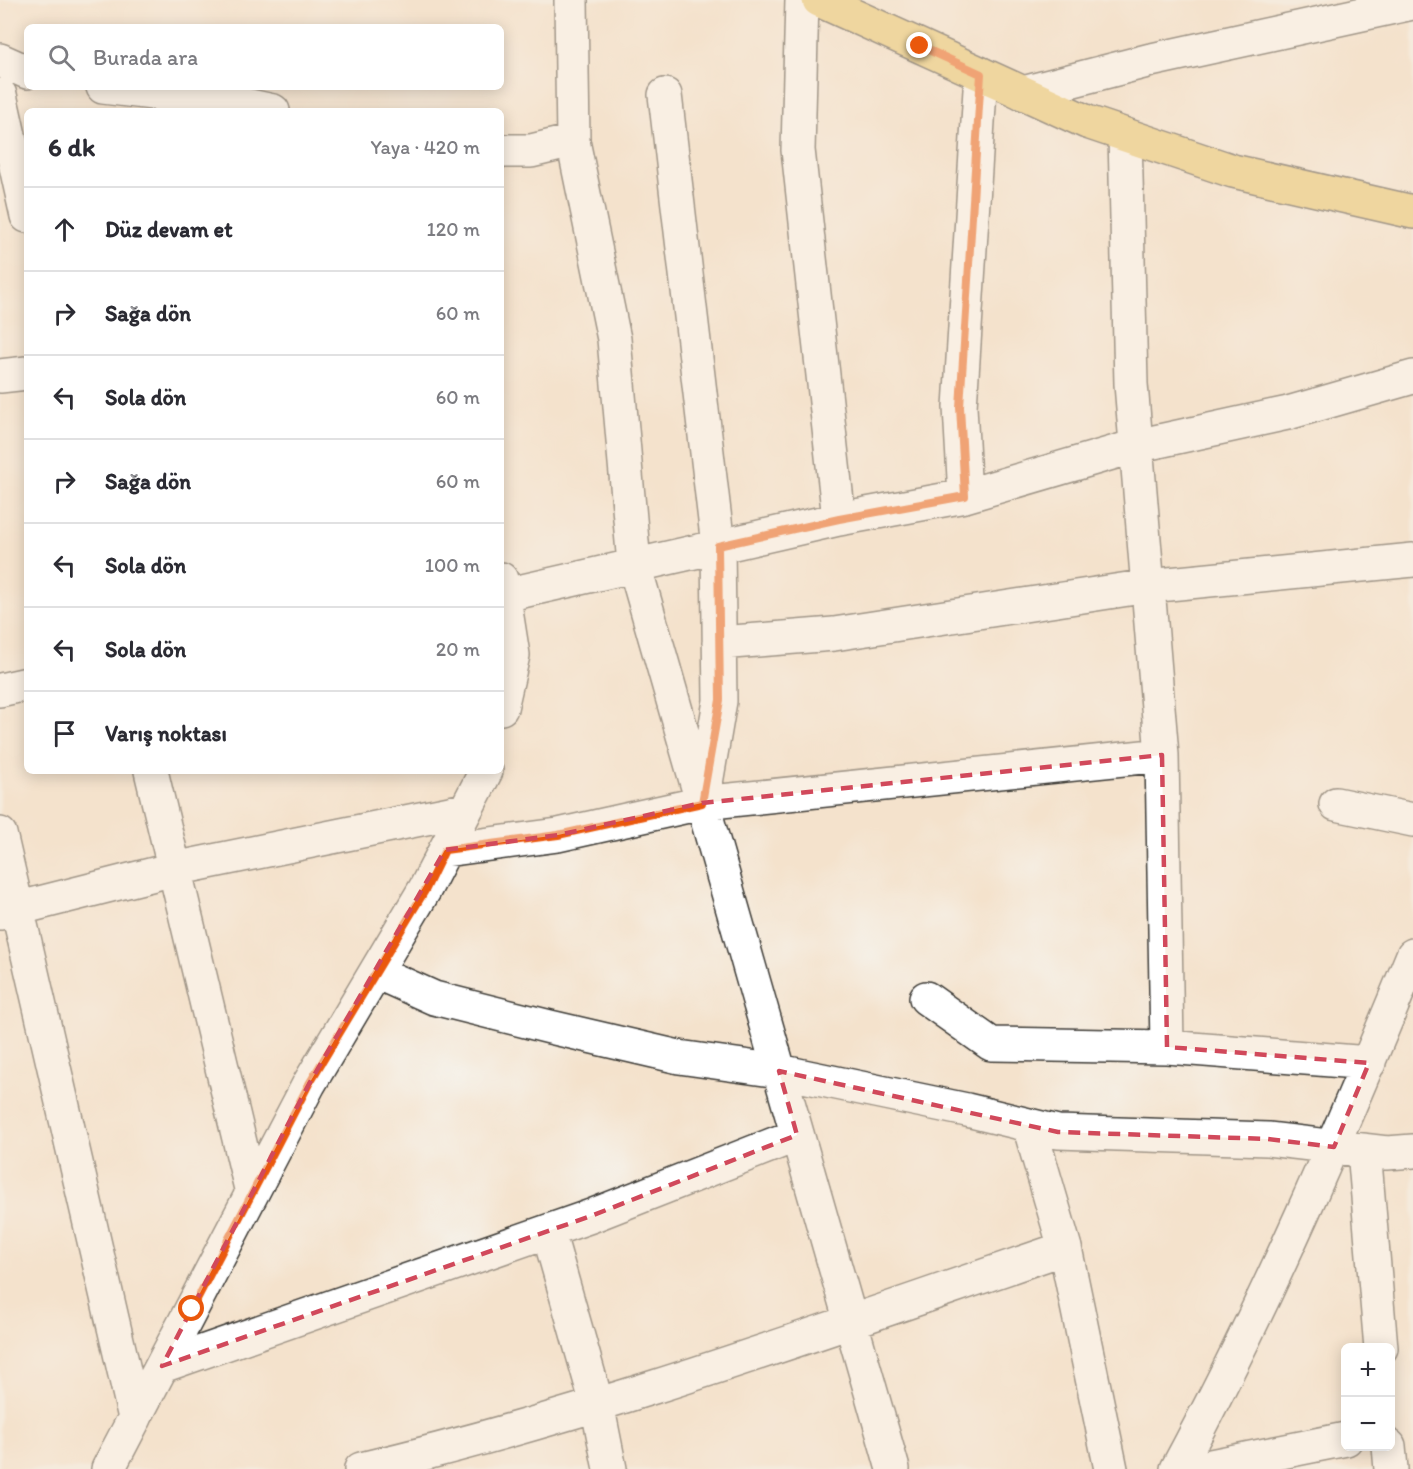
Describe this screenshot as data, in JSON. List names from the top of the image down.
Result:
{
  "page": {
    "search": "Burada ara",
    "heading": ["6 dk", "Yaya · 420 m"],
    "list": [
      ["Düz devam et", "120 m"],
      ["Sağa dön", "60 m"],
      ["Sola dön", "60 m"],
      ["Sağa dön", "60 m"],
      ["Sola dön", "100 m"],
      ["Sola dön", "20 m"],
      "Varış noktası"
    ],
    "map_buttons": ["+", "−"]
  }
}
